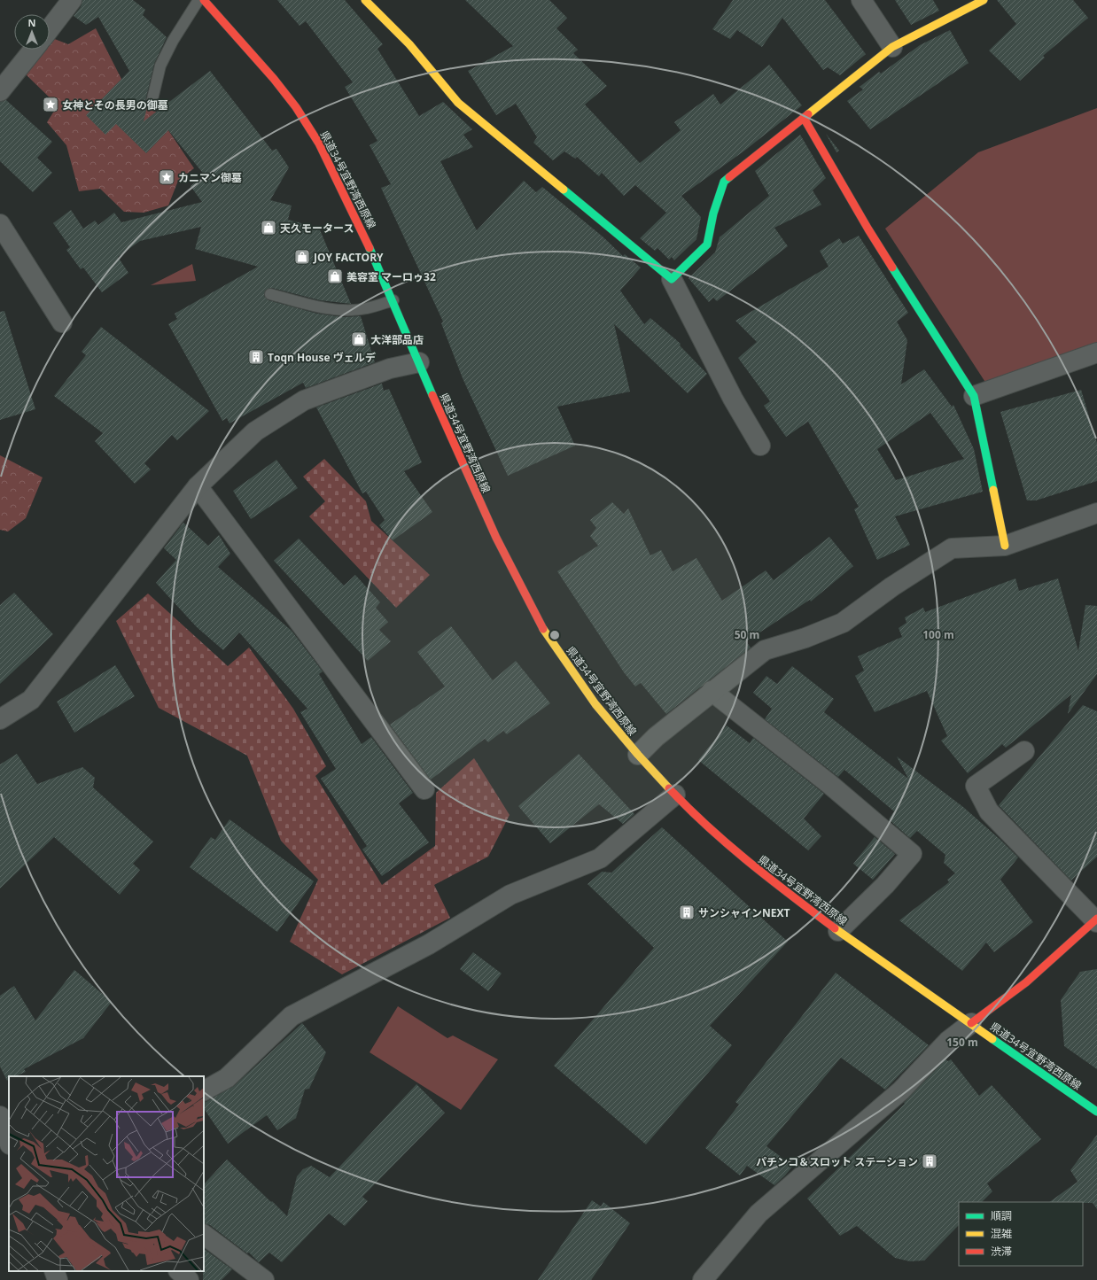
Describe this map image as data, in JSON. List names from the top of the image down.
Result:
{
  "streets": {
    "street": ["県道34号宜野湾西原線"]
  },
  "places": {
    "place": ["女神とその長男の御墓", "カニマン御墓"],
    "shop": [
      "天久モータース",
      "JOY FACTORY",
      "美容室 マーロゥ32",
      "大洋部品店"
    ],
    "building": ["Toqn House ヴェルデ", "サンシャインNEXT", "パチンコ＆スロット ステーション"]
  },
  "legend": ["順調", "混雑", "渋滞"],
  "north": "top",
  "rings": ["50 m", "100 m", "150 m"]
}
